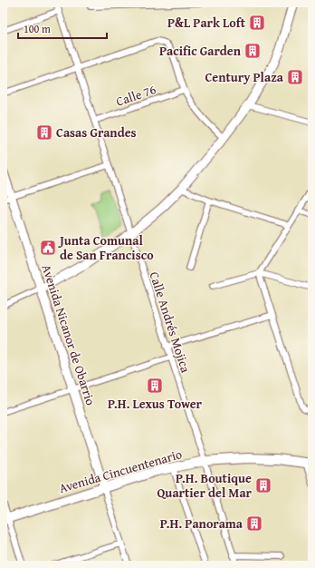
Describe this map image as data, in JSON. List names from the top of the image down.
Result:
{
  "streets": {
    "main road": ["Avenida Cincuentenario"],
    "street": ["Calle 76", "Calle Andrés Mojica", "Avenida Nicanor de Obarrio"]
  },
  "crossings": [
    ["Calle 76", "Calle Andrés Mojica"],
    ["Calle Andrés Mojica", "Avenida Cincuentenario"],
    ["Avenida Nicanor de Obarrio", "Avenida Cincuentenario"]
  ],
  "places": {
    "building": [
      "P&L Park Loft",
      "Pacific Garden",
      "Century Plaza",
      "Casas Grandes",
      "P.H. Lexus Tower",
      "P.H. Boutique Quartier del Mar",
      "P.H. Panorama"
    ],
    "public building": ["Junta Comunal de San Francisco"]
  },
  "scale_bar": "100 m"
}
